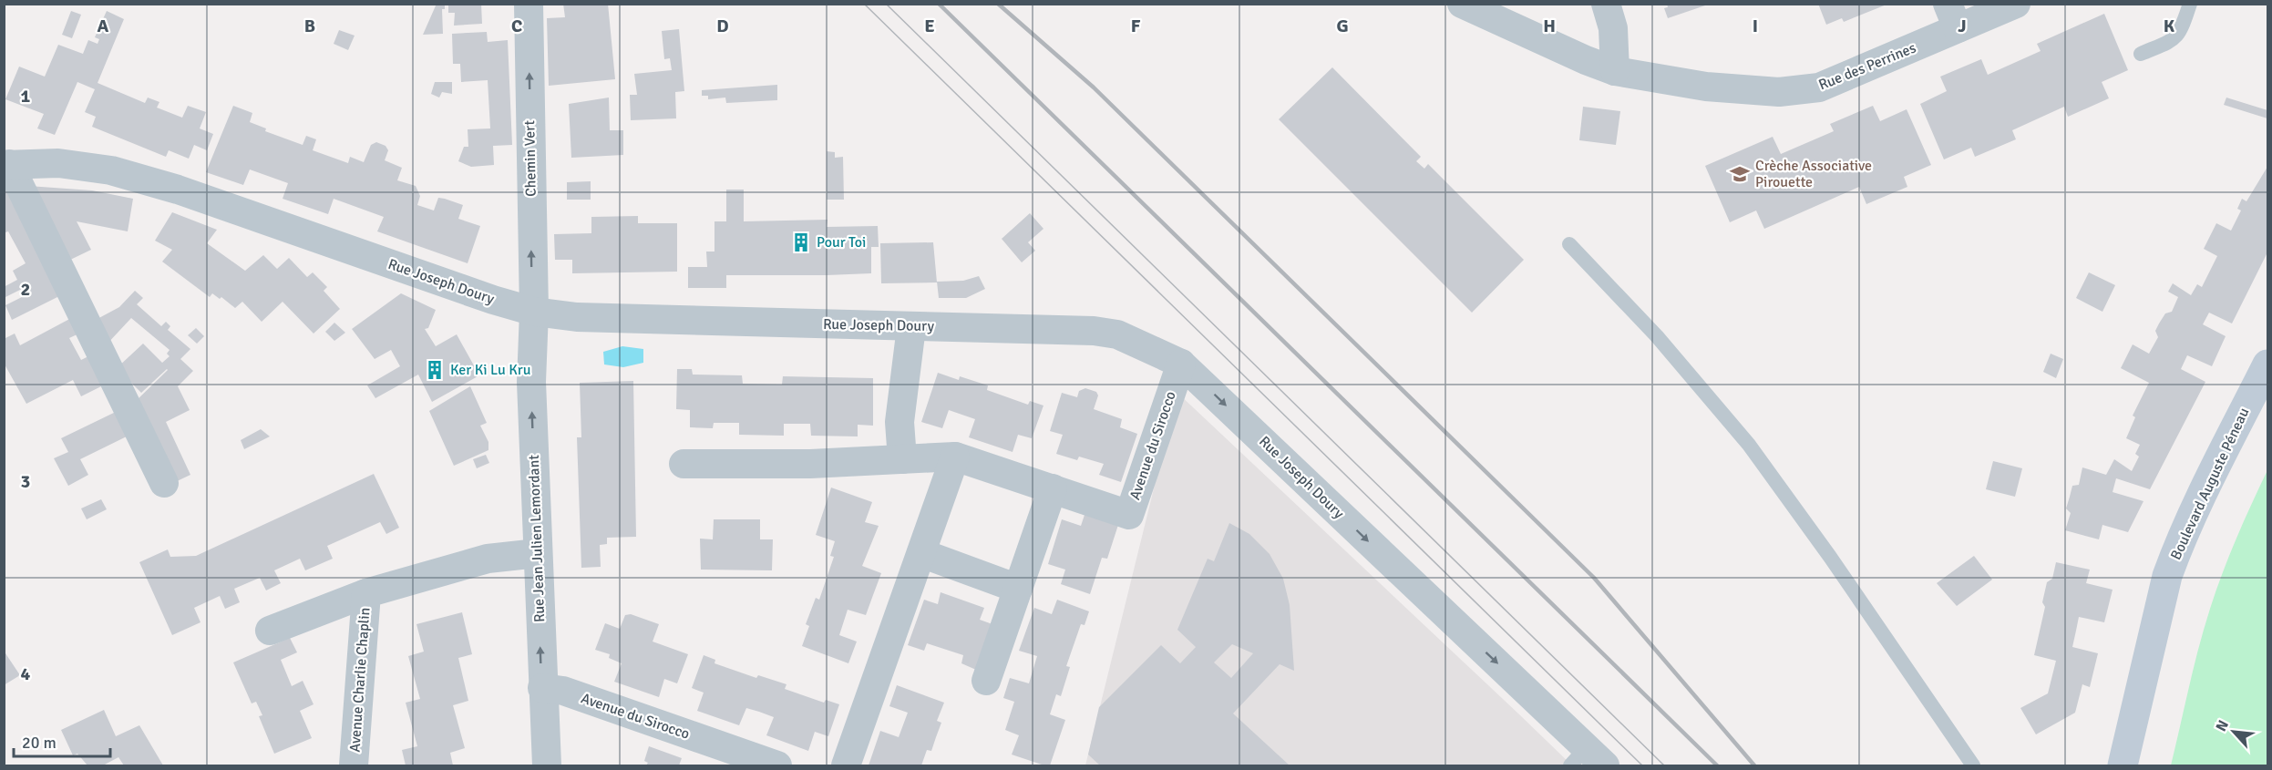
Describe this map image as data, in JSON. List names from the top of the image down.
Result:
{
  "streets": {
    "street": [
      "Rue des Perrines",
      "Chemin Vert",
      "Rue Joseph Doury",
      "Avenue du Sirocco",
      "Boulevard Auguste Péneau",
      "Rue Jean Julien Lemordant",
      "Avenue Charlie Chaplin"
    ]
  },
  "crossings": [
    ["Chemin Vert", "Rue Joseph Doury"],
    ["Chemin Vert", "Rue Jean Julien Lemordant"],
    ["Rue Joseph Doury", "Avenue du Sirocco"],
    ["Rue Joseph Doury", "Rue Jean Julien Lemordant"],
    ["Avenue du Sirocco", "Rue Jean Julien Lemordant"],
    ["Rue Jean Julien Lemordant", "Avenue Charlie Chaplin"]
  ],
  "one_way": ["Chemin Vert", "Rue Jean Julien Lemordant"],
  "places": {
    "school or university": ["Crèche Associative Pirouette"],
    "building": ["Pour Toi", "Ker Ki Lu Kru"]
  },
  "scale_bar": "20 m",
  "north": "top left",
  "grid": {
    "columns": [
      "A",
      "B",
      "C",
      "D",
      "E",
      "F",
      "G",
      "H",
      "I",
      "J",
      "K"
    ],
    "rows": [
      "1",
      "2",
      "3",
      "4"
    ]
  }
}
